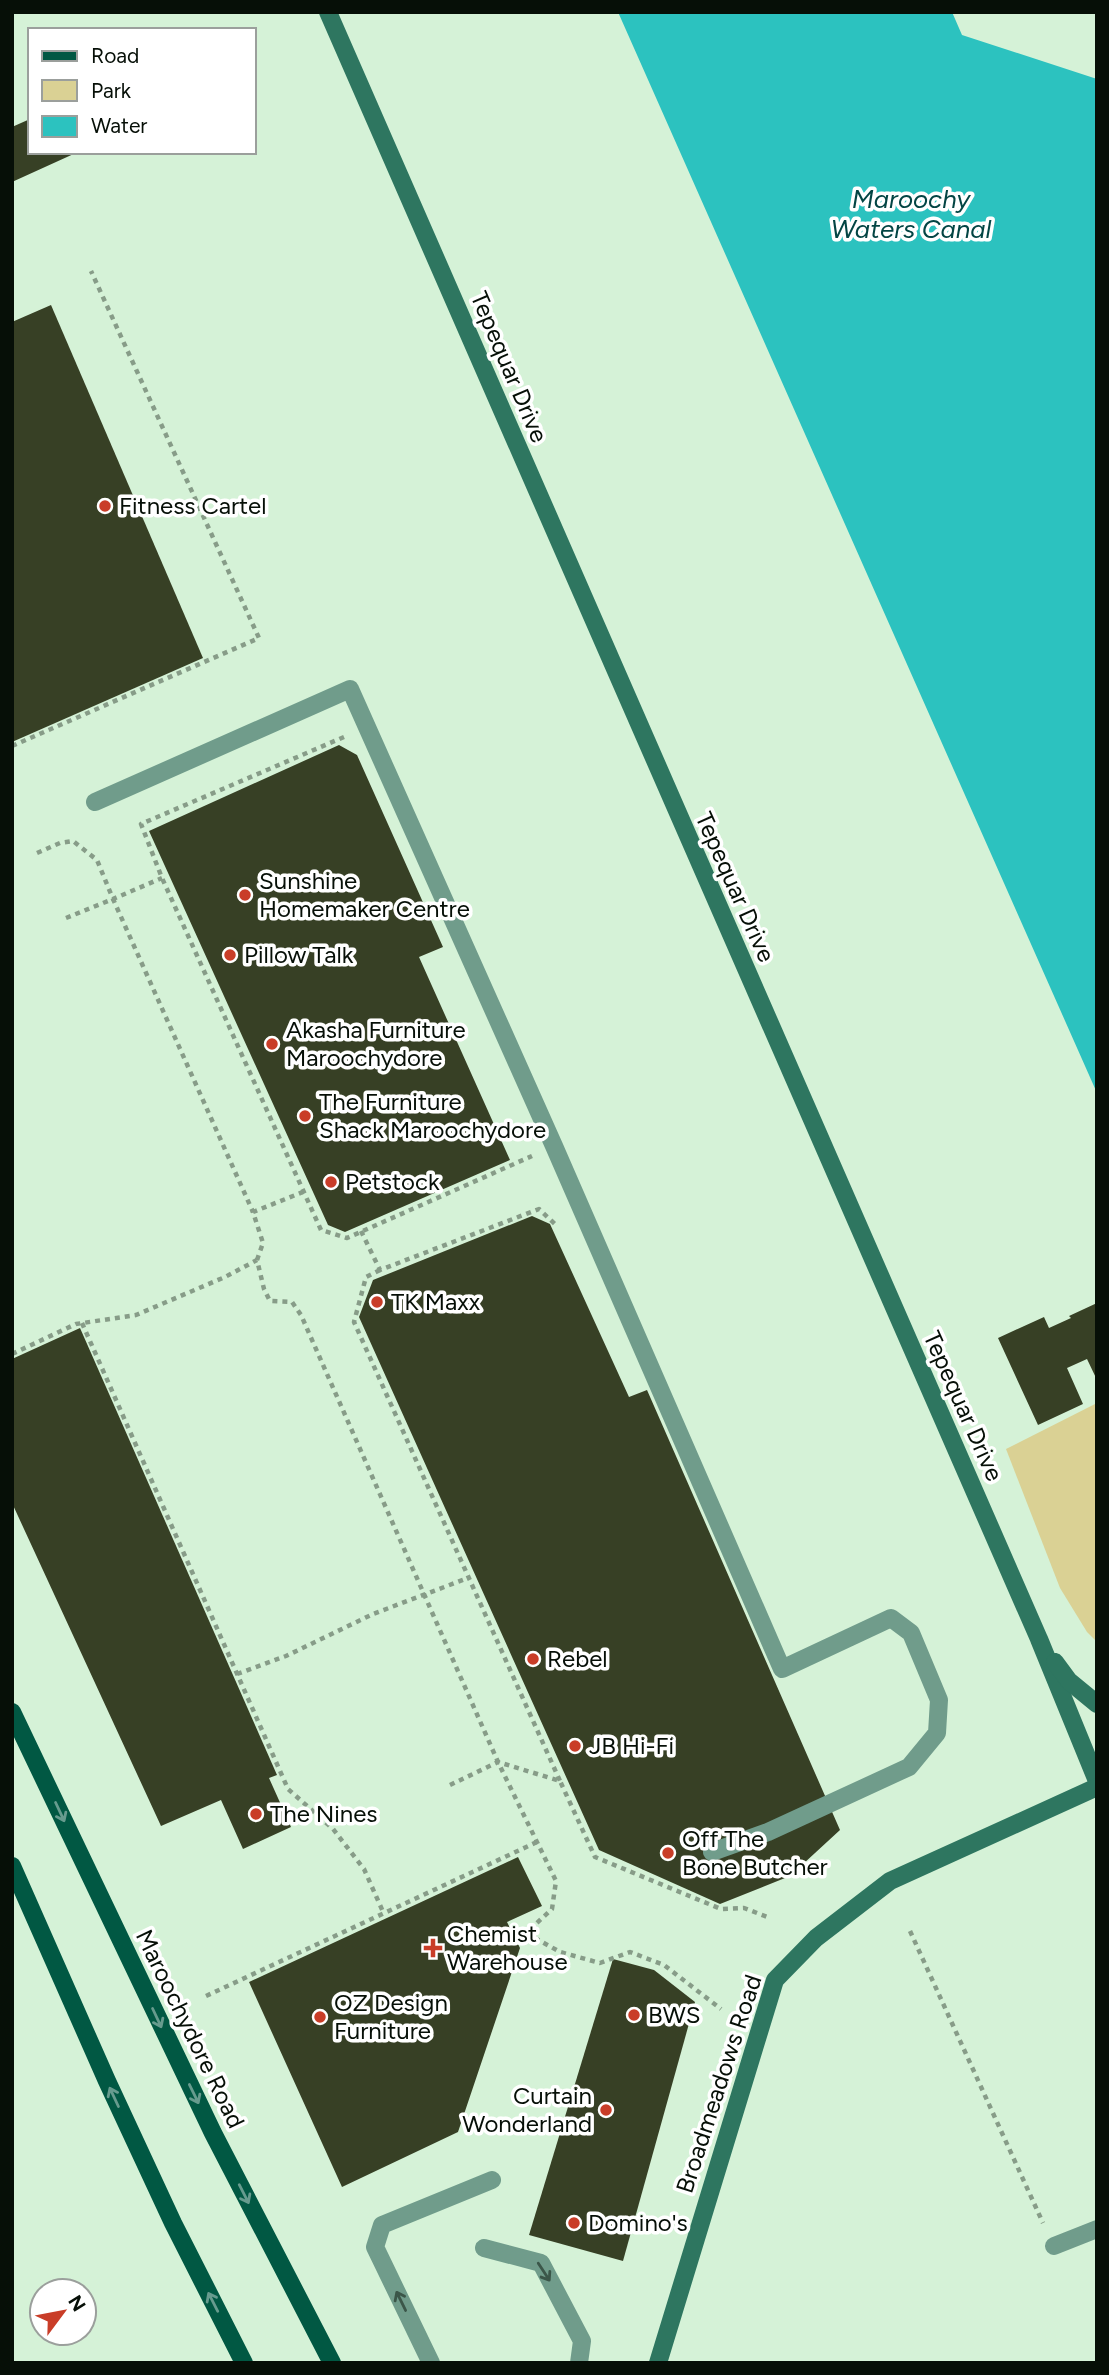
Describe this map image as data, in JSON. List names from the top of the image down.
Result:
{
  "streets": {
    "main road": ["Maroochydore Road"],
    "street": ["Tepequar Drive", "Broadmeadows Road"]
  },
  "water": ["Maroochy Waters Canal"],
  "places": {
    "other": [
      "Fitness Cartel",
      "Sunshine Homemaker Centre",
      "Pillow Talk",
      "Akasha Furniture Maroochydore",
      "The Furniture Shack Maroochydore",
      "Petstock",
      "TK Maxx",
      "Rebel",
      "JB Hi-Fi",
      "The Nines",
      "Off The Bone Butcher",
      "BWS",
      "OZ Design Furniture",
      "Curtain Wonderland",
      "Domino's"
    ],
    "health": ["Chemist Warehouse"]
  },
  "legend": ["Road", "Park", "Water"],
  "north": "top right"
}
